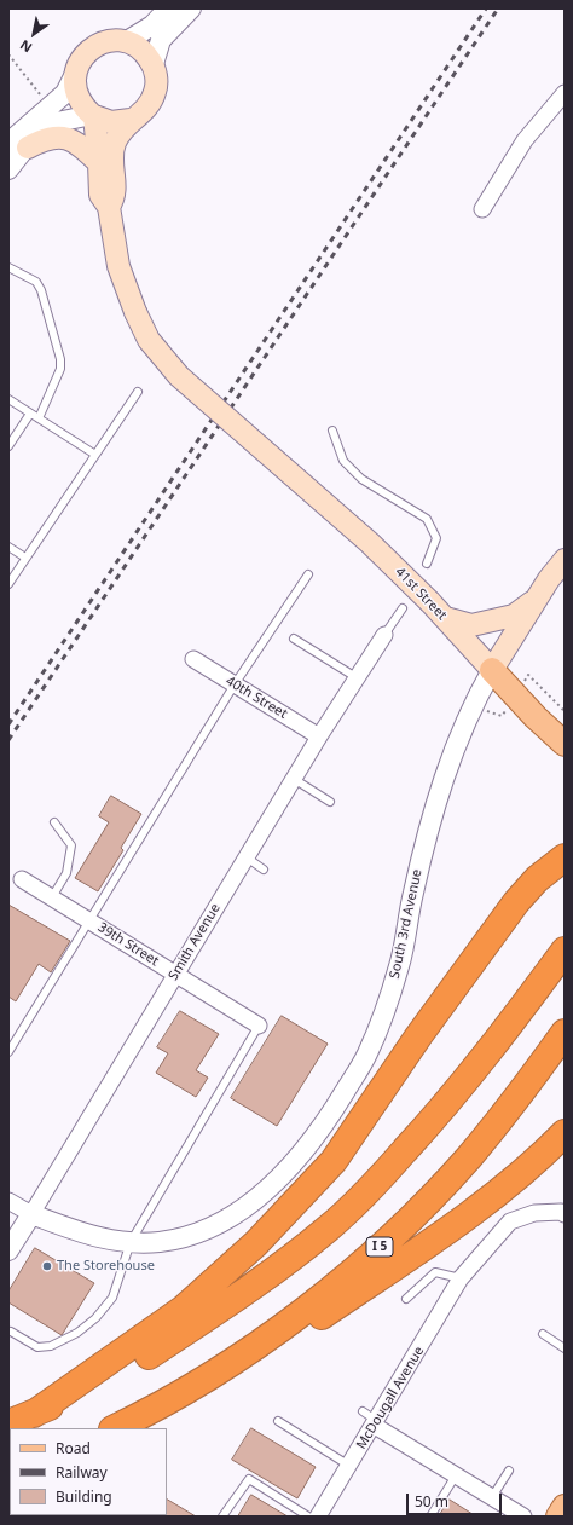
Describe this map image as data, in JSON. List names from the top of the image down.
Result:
{
  "streets": {
    "highway": ["I 5"],
    "main road": ["41st Street"],
    "street": [
      "40th Street",
      "South 3rd Avenue",
      "Smith Avenue",
      "39th Street",
      "McDougall Avenue"
    ]
  },
  "crossings": [
    ["41st Street", "South 3rd Avenue"],
    ["40th Street", "Smith Avenue"],
    ["South 3rd Avenue", "Smith Avenue"],
    ["Smith Avenue", "39th Street"]
  ],
  "places": ["The Storehouse"],
  "legend": ["Road", "Railway", "Building"],
  "scale_bar": "50 m",
  "north": "bottom left"
}
